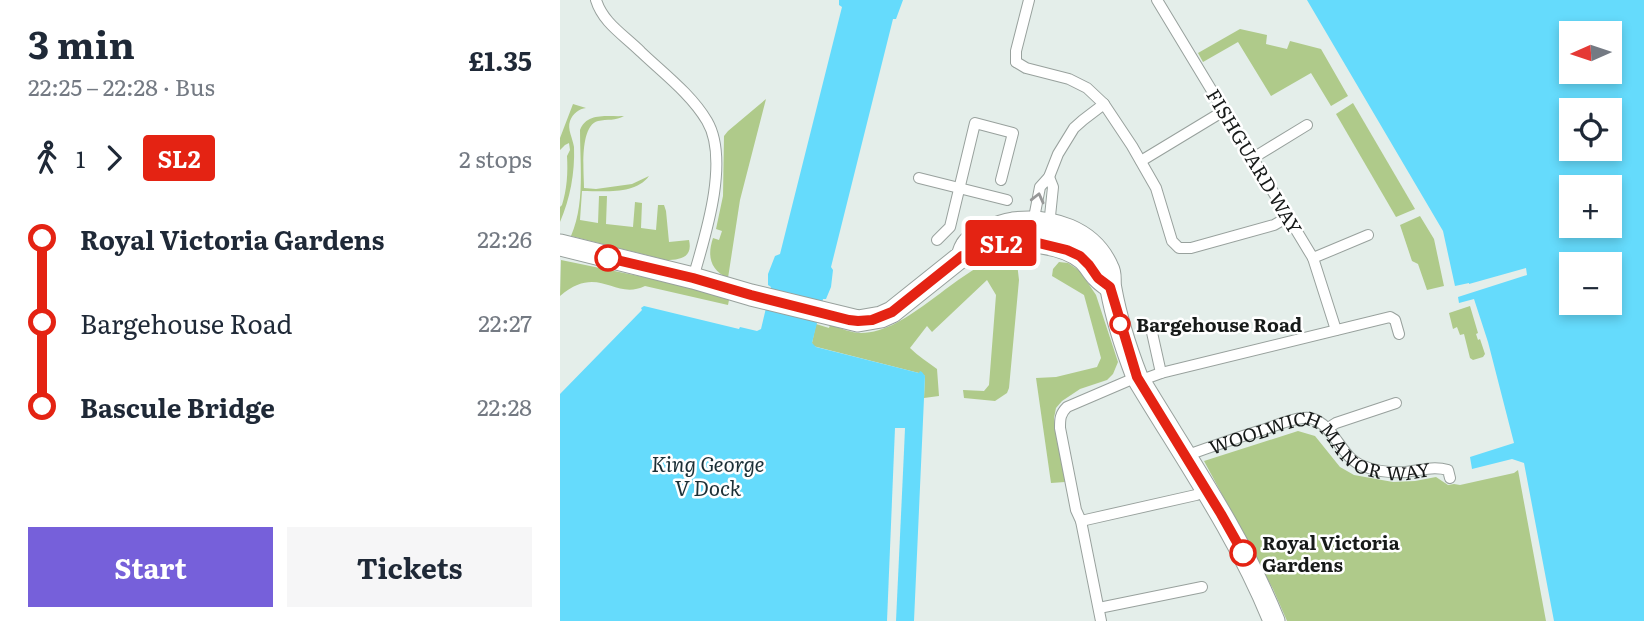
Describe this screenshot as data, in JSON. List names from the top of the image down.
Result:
{
  "streets": {
    "street": ["FISHGUARD WAY", "WOOLWICH MANOR WAY"]
  },
  "water": ["King George V Dock"],
  "places": ["Bargehouse Road", "Royal Victoria Gardens"],
  "lines": ["bus line SL2"],
  "north": "left",
  "page": {
    "heading": ["3 min", "22:25 – 22:28 · Bus", "£1.35"],
    "on_map": "SL2",
    "map_buttons": ["+", "−"],
    "legs": ["1", "SL2", "2 stops"],
    "list": [
      {
        "name": "Royal Victoria Gardens",
        "value": "22:26"
      },
      {
        "name": "Bargehouse Road",
        "value": "22:27"
      },
      {
        "name": "Bascule Bridge",
        "value": "22:28"
      }
    ],
    "buttons": ["Start", "Tickets"]
  }
}
